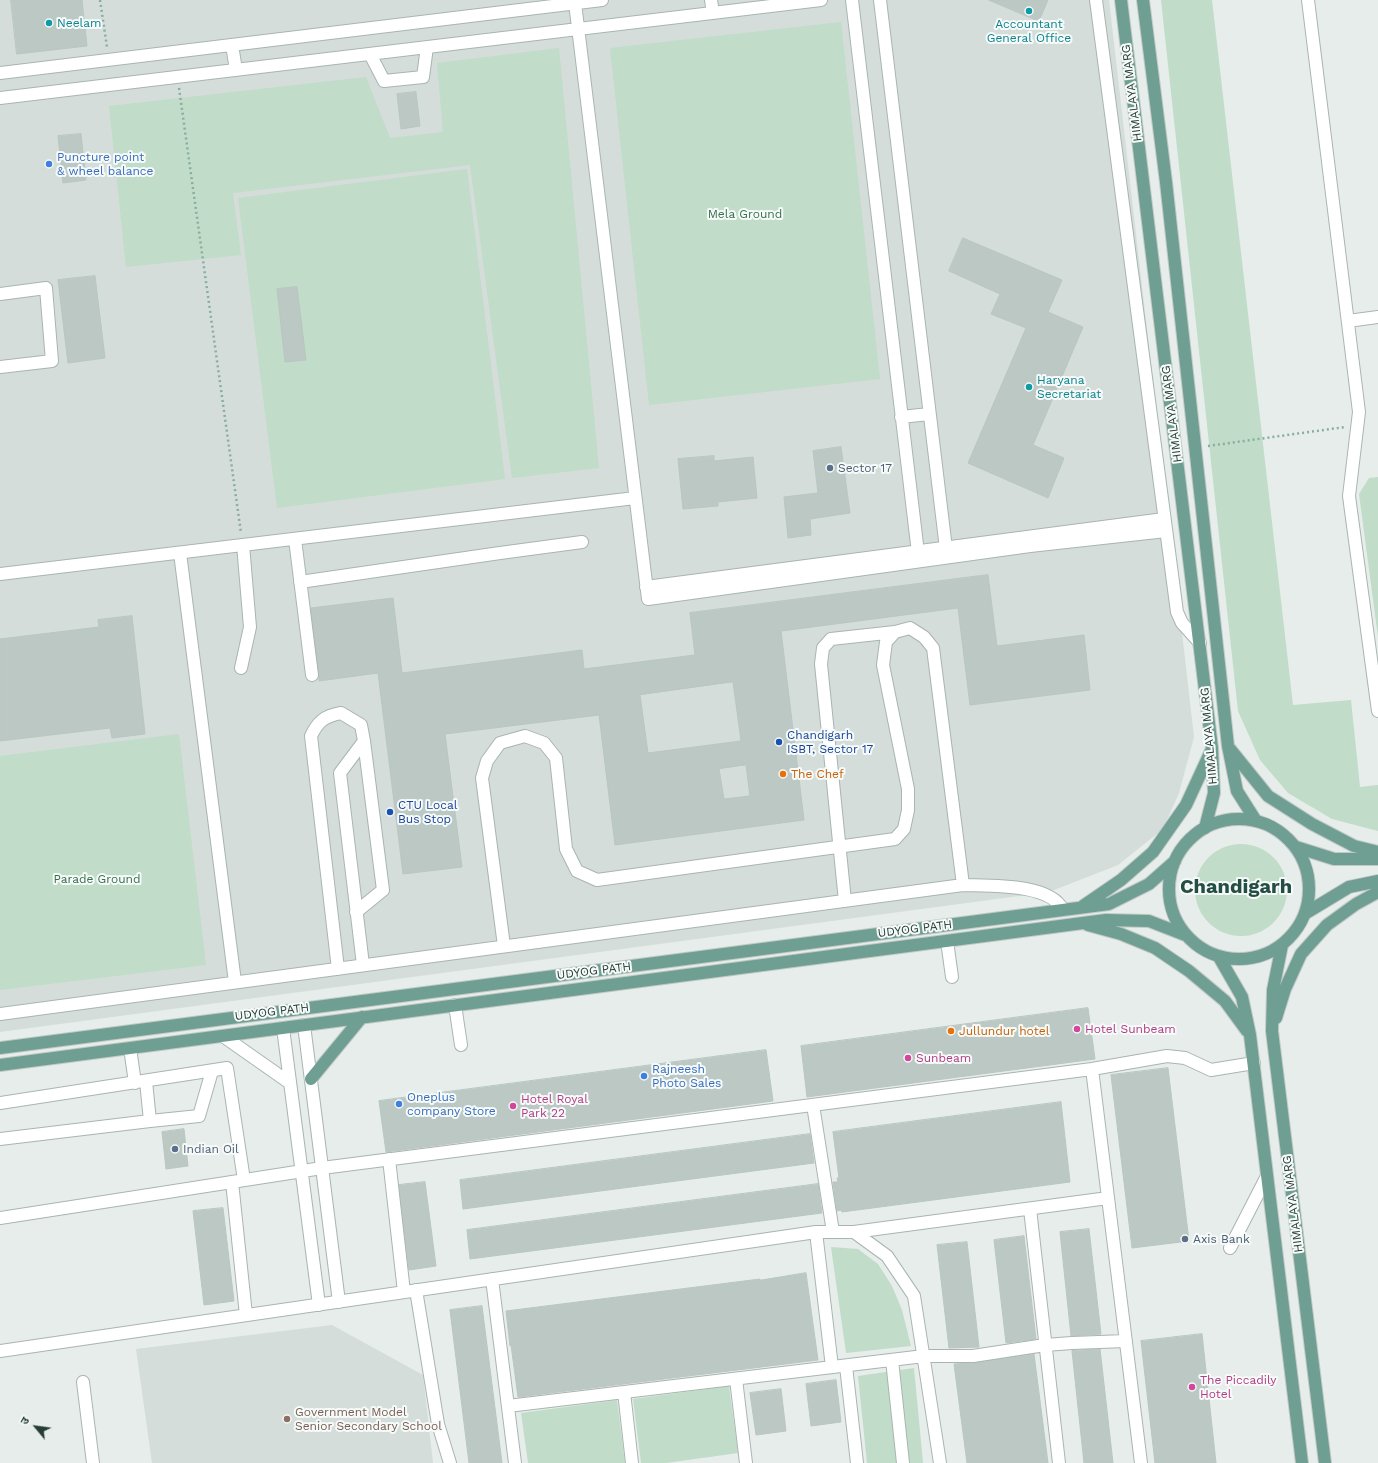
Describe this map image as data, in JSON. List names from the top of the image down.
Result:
{
  "streets": {
    "main road": ["HIMALAYA MARG", "UDYOG PATH"]
  },
  "crossings": [
    ["HIMALAYA MARG", "UDYOG PATH"]
  ],
  "districts": ["Chandigarh"],
  "parks": ["Mela Ground", "Parade Ground"],
  "places": [
    "Accountant General Office",
    "Neelam",
    "Puncture point & wheel balance",
    "Haryana Secretariat",
    "Sector 17",
    "Chandigarh ISBT, Sector 17",
    "The Chef",
    "CTU Local Bus Stop",
    "Hotel Sunbeam",
    "Jullundur hotel",
    "Sunbeam",
    "Rajneesh Photo Sales",
    "Oneplus company Store",
    "Hotel Royal Park 22",
    "Indian Oil",
    "Axis Bank",
    "The Piccadily Hotel",
    "Government Model Senior Secondary School"
  ],
  "north": "top left"
}
